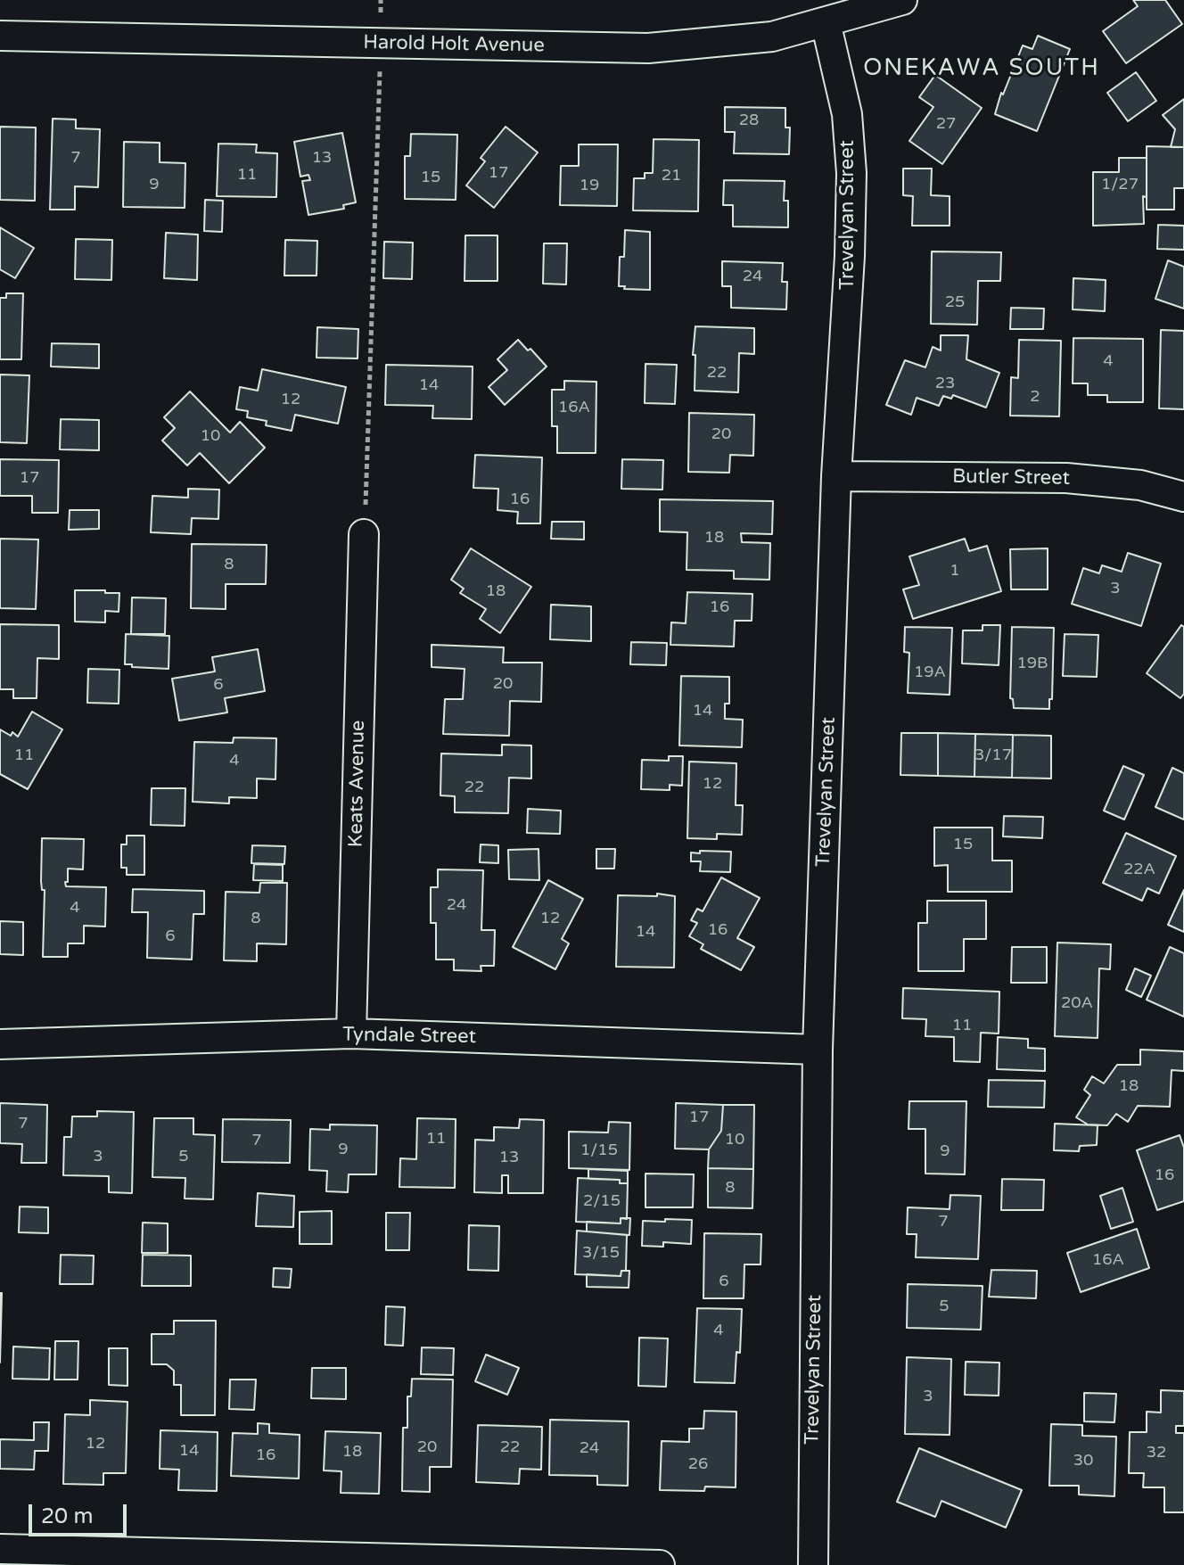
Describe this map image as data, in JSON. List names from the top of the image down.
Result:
{
  "streets": {
    "street": [
      "Harold Holt Avenue",
      "Trevelyan Street",
      "Butler Street",
      "Keats Avenue",
      "Tyndale Street"
    ]
  },
  "crossings": [
    ["Harold Holt Avenue", "Trevelyan Street"],
    ["Trevelyan Street", "Butler Street"],
    ["Trevelyan Street", "Tyndale Street"],
    ["Keats Avenue", "Tyndale Street"]
  ],
  "districts": ["ONEKAWA SOUTH"],
  "house_numbers": [
    "28",
    "27",
    "7",
    "13",
    "17",
    "11",
    "21",
    "15",
    "9",
    "1/27",
    "19",
    "24",
    "25",
    "4",
    "22",
    "23",
    "14",
    "2",
    "12",
    "16A",
    "20",
    "10",
    "17",
    "16",
    "18",
    "8",
    "1",
    "3",
    "18",
    "16",
    "19B",
    "19A",
    "20",
    "6",
    "14",
    "11",
    "3/17",
    "4",
    "12",
    "22",
    "15",
    "22A",
    "24",
    "4",
    "8",
    "12",
    "16",
    "14",
    "6",
    "20A",
    "11",
    "18",
    "17",
    "7",
    "11",
    "10",
    "7",
    "9",
    "1/15",
    "9",
    "3",
    "5",
    "13",
    "16",
    "8",
    "2/15",
    "7",
    "3/15",
    "16A",
    "6",
    "5",
    "4",
    "3",
    "12",
    "20",
    "22",
    "24",
    "14",
    "18",
    "32",
    "16",
    "30",
    "26"
  ],
  "scale_bar": "20 m"
}
